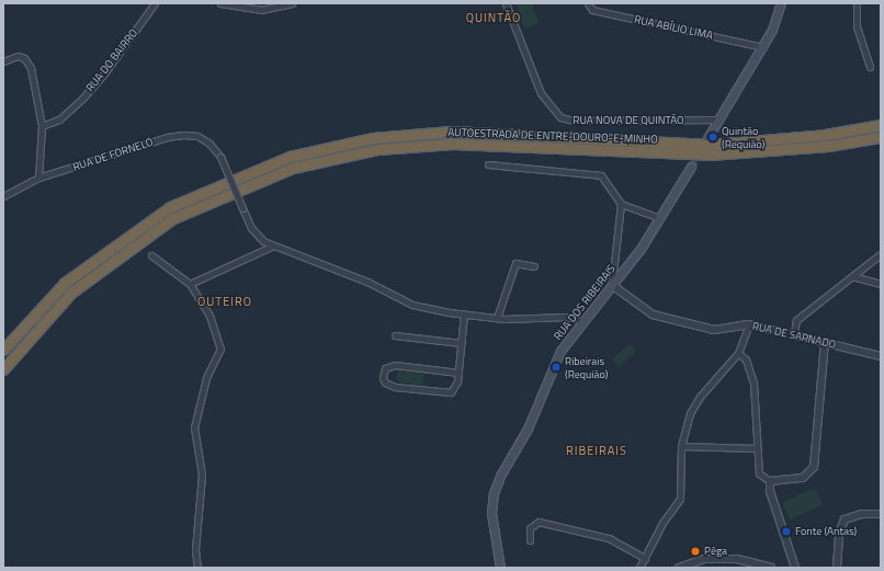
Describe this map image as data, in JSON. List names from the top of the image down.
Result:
{
  "streets": {
    "highway": ["AUTOESTRADA DE ENTRE-DOURO-E-MINHO"],
    "main road": ["RUA DOS RIBEIRAIS"],
    "street": [
      "RUA ABÍLIO LIMA",
      "RUA DO BAIRRO",
      "RUA NOVA DE QUINTÃO",
      "RUA DE FORNELO",
      "RUA DE SARNADO"
    ]
  },
  "crossings": [
    ["RUA DOS RIBEIRAIS", "RUA DE SARNADO"]
  ],
  "districts": ["QUINTÃO", "OUTEIRO", "RIBEIRAIS"],
  "places": [
    "Quintão (Requião)",
    "Ribeirais (Requião)",
    "Fonte (Antas)",
    "Pêga"
  ]
}
